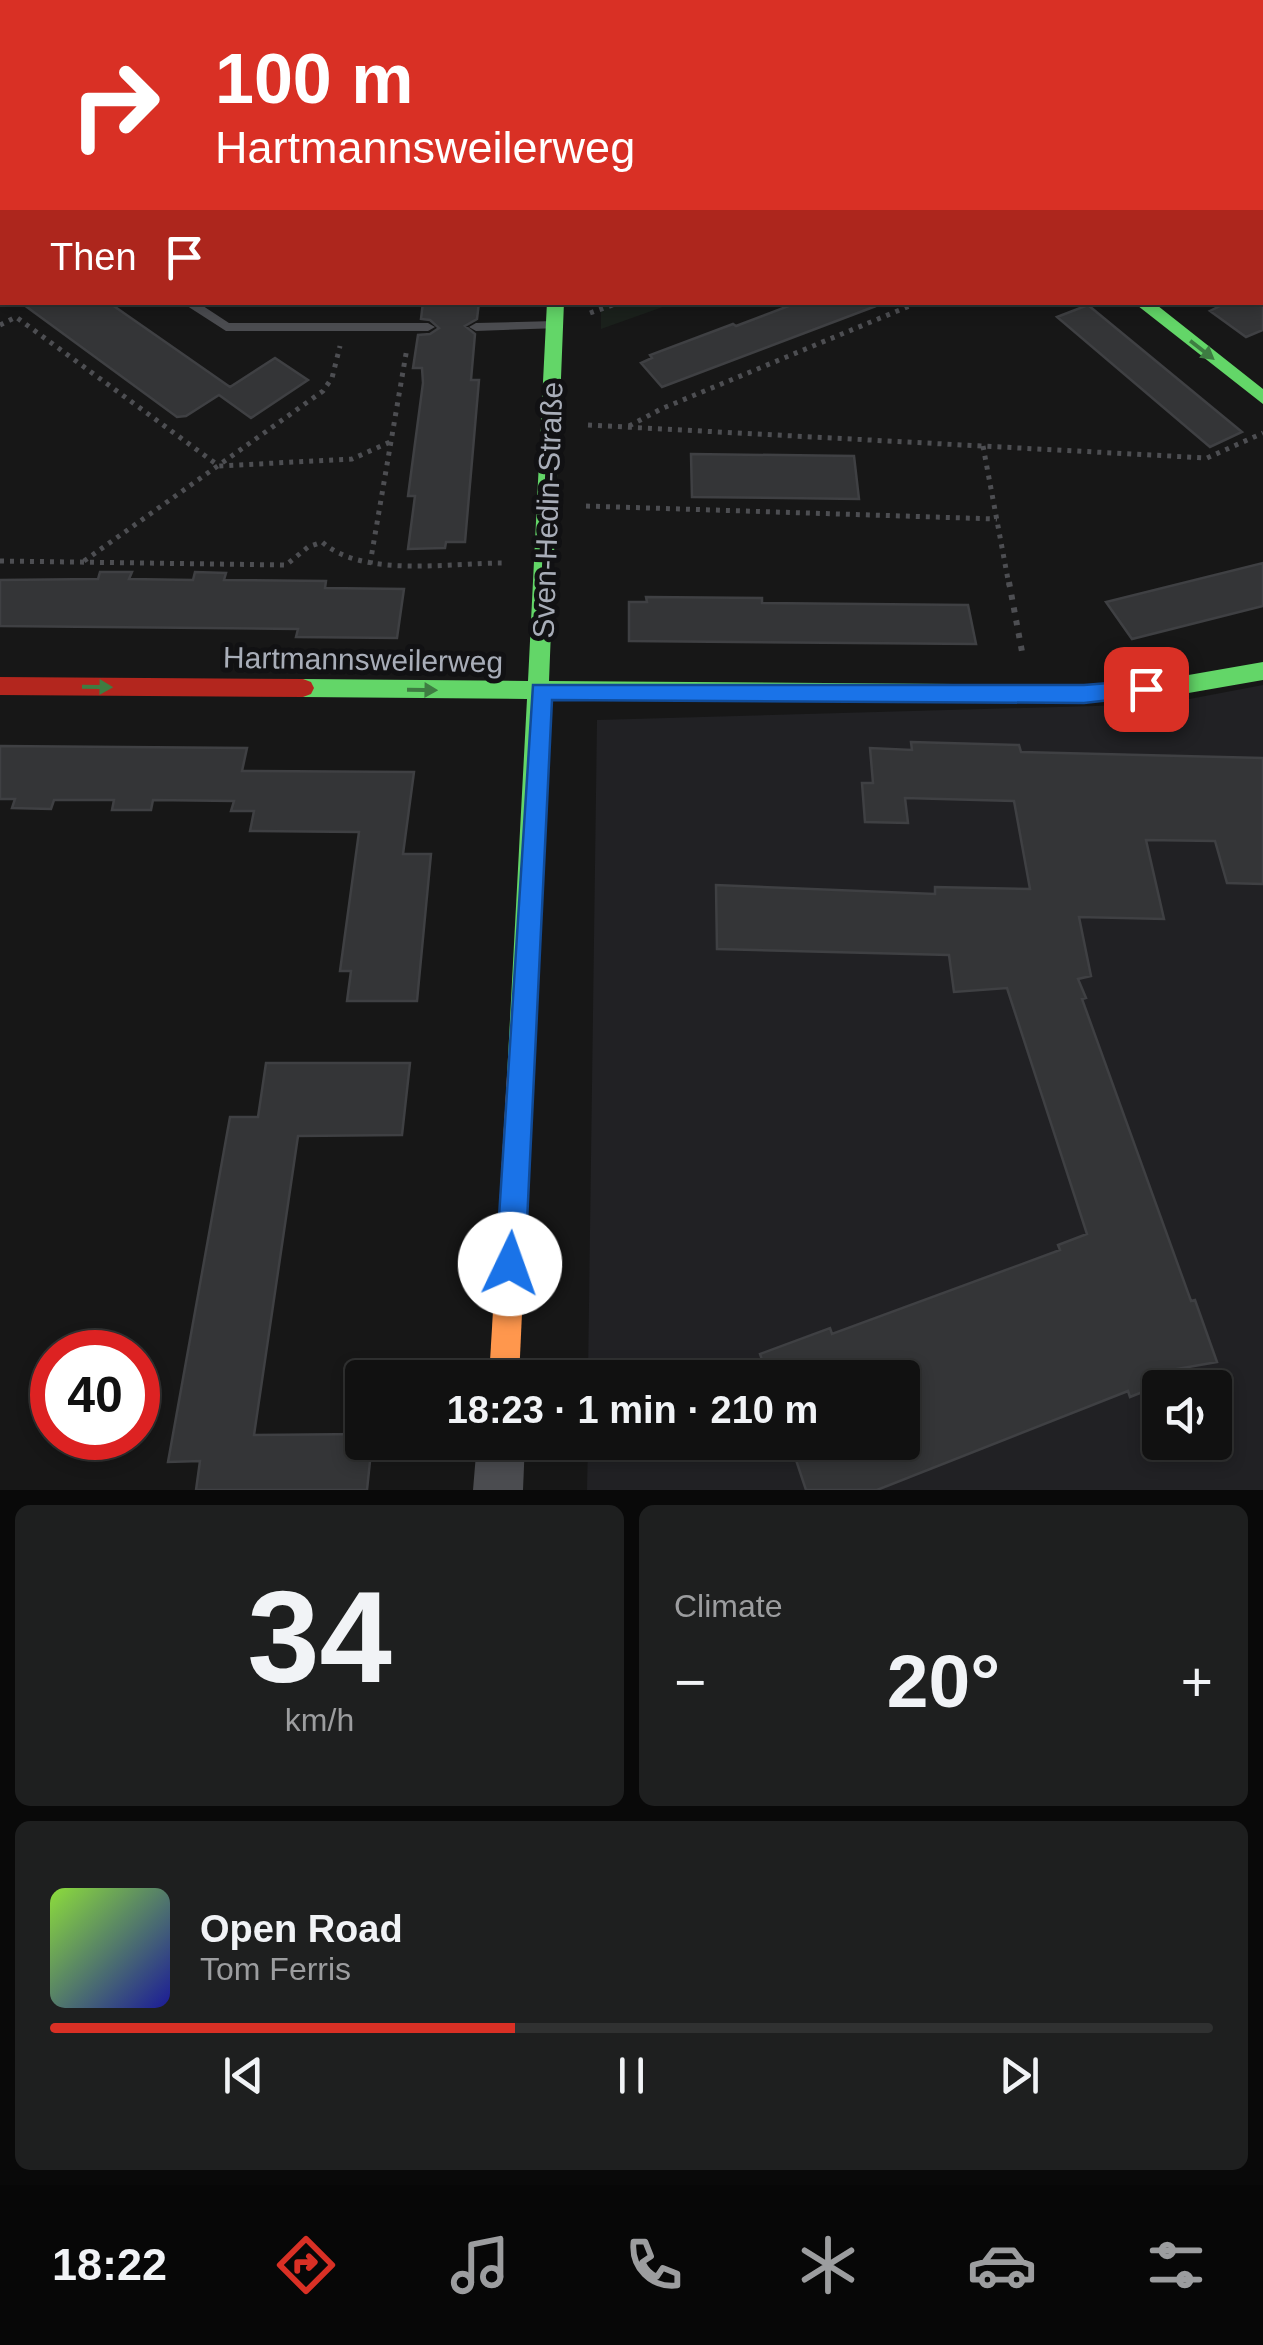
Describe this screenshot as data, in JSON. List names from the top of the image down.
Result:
{
  "streets": {
    "street": ["Sven-Hedin-Straße", "Hartmannsweilerweg"]
  },
  "crossings": [
    ["Sven-Hedin-Straße", "Hartmannsweilerweg"]
  ],
  "one_way": ["Hartmannsweilerweg"],
  "page": {
    "turn": ["100 m", "Hartmannsweilerweg"],
    "then": "Then",
    "limit": "40",
    "trip": "18:23 · 1 min · 210 m",
    "tile": [
      ["34", "km/h"],
      "Climate"
    ],
    "heat": ["−", "20°", "+"],
    "song": ["Open Road", "Tom Ferris"],
    "tabs": "18:22"
  }
}
